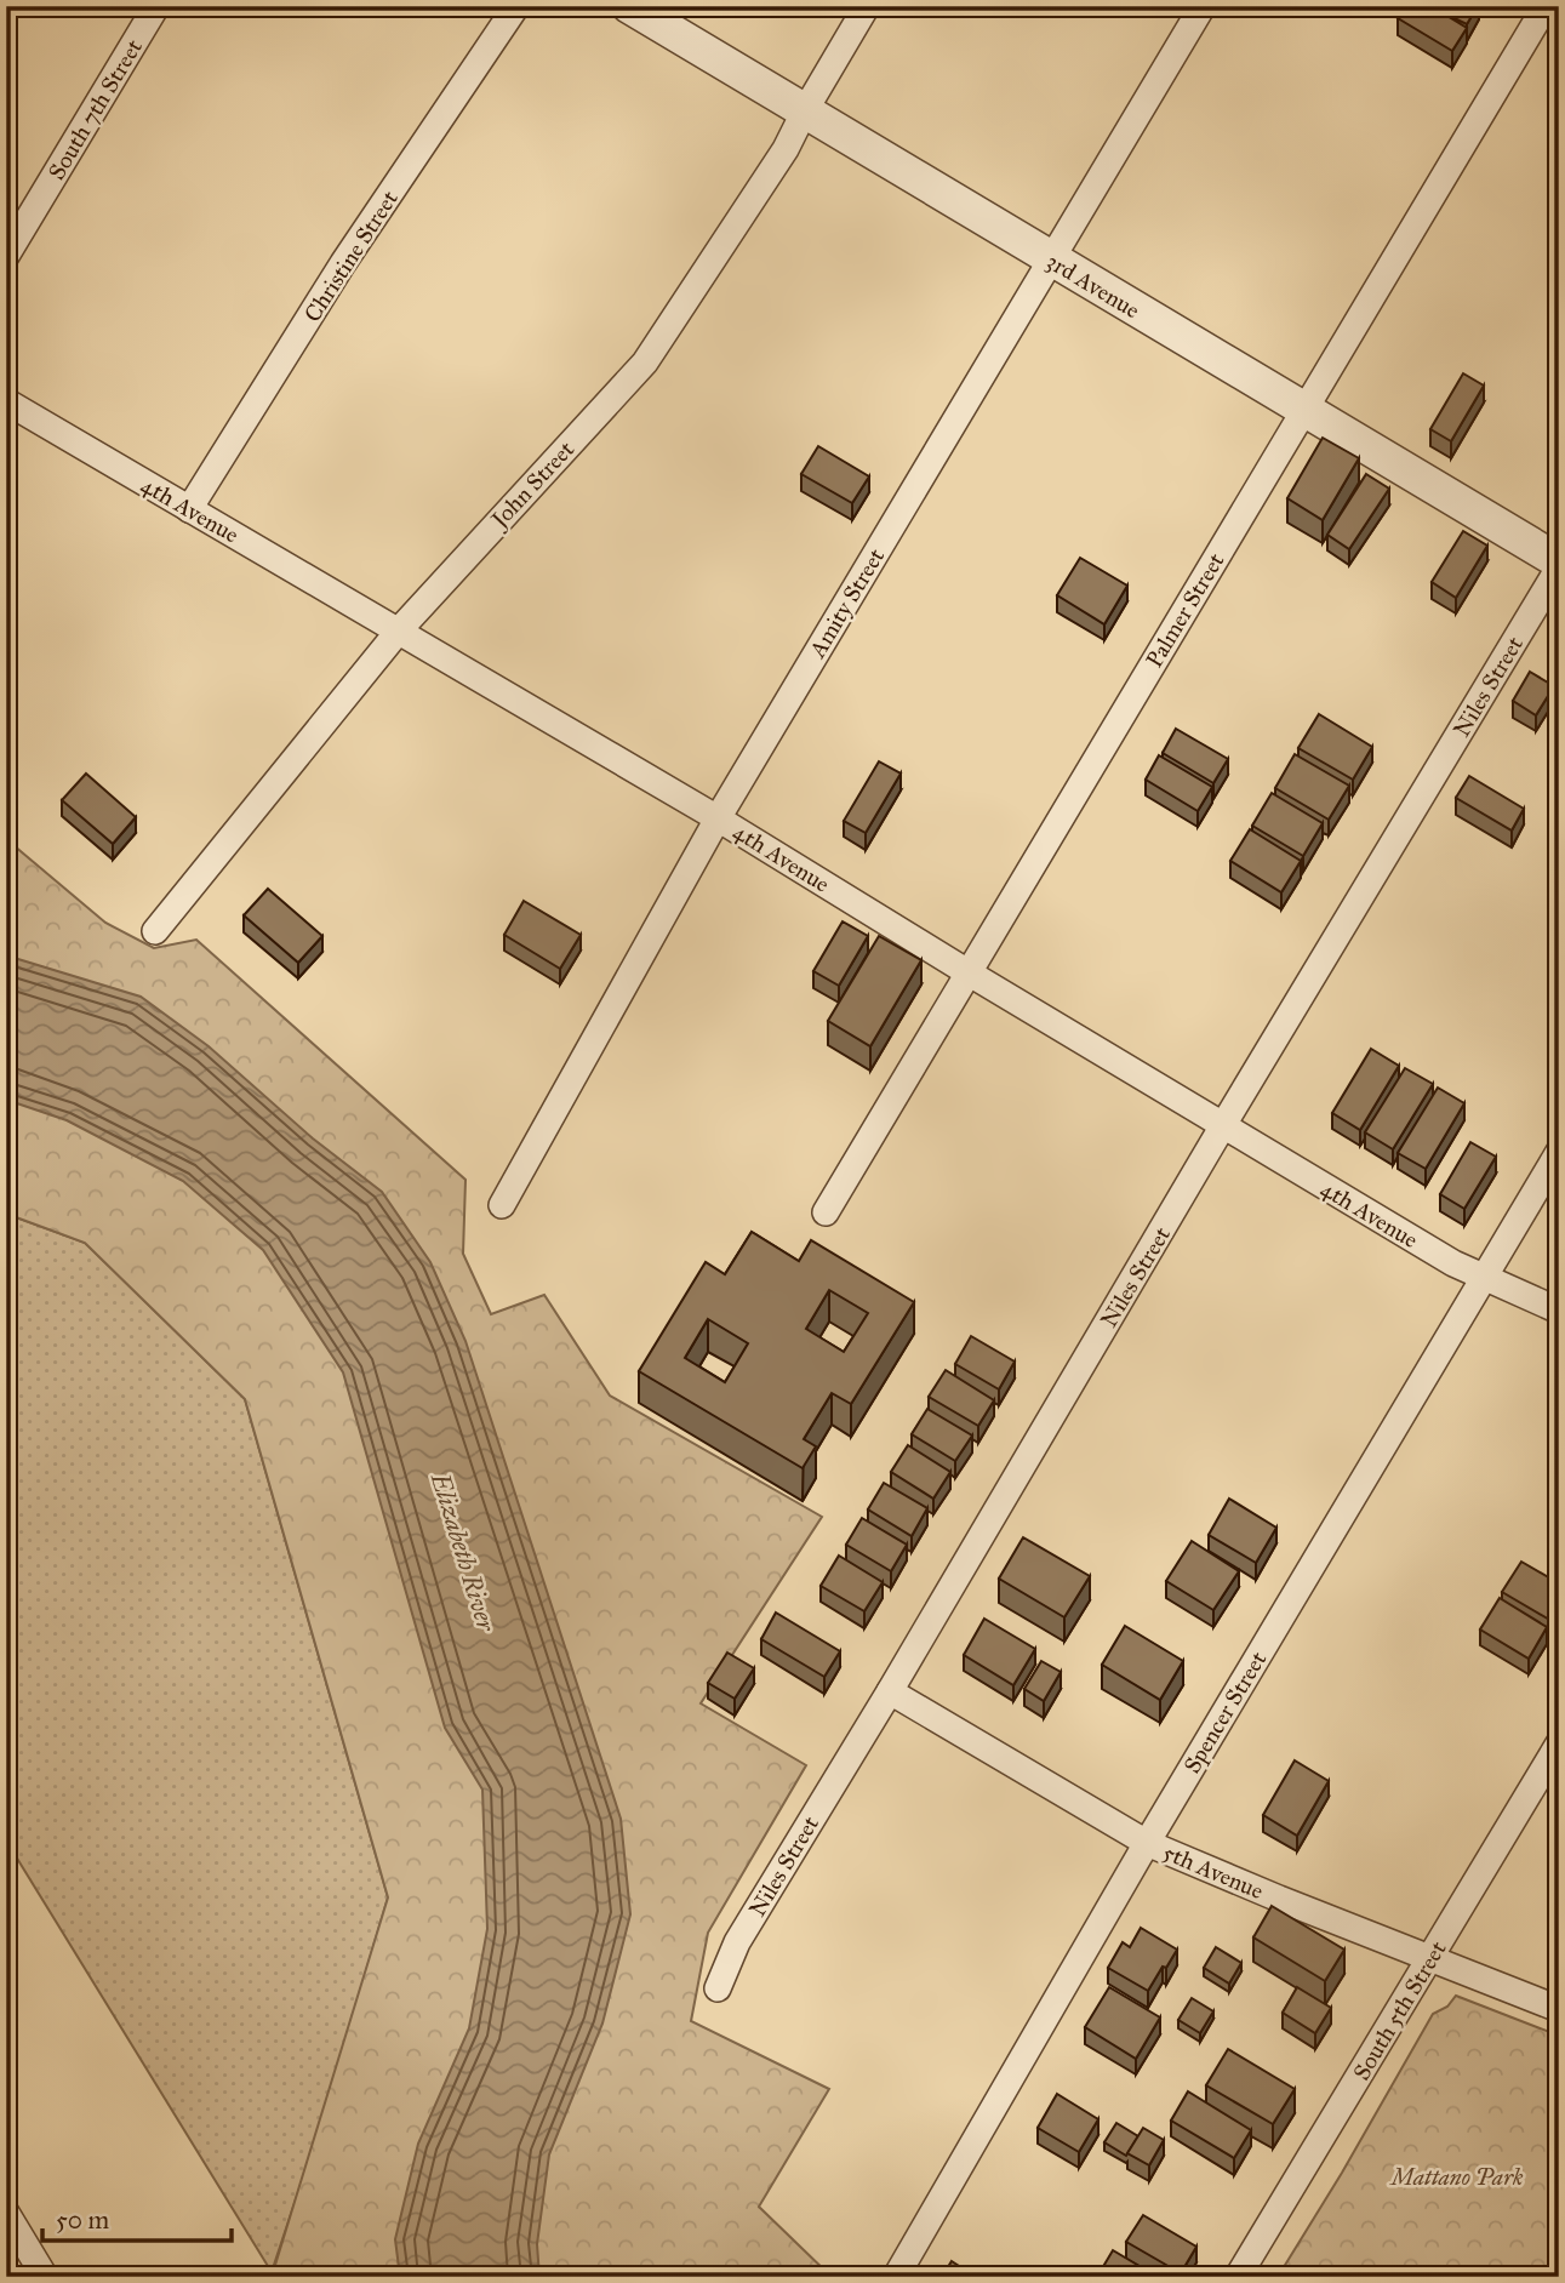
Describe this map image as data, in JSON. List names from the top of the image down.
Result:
{
  "streets": {
    "street": [
      "South 7th Street",
      "Christine Street",
      "3rd Avenue",
      "John Street",
      "4th Avenue",
      "Amity Street",
      "Palmer Street",
      "Niles Street",
      "Spencer Street",
      "5th Avenue",
      "South 5th Street"
    ]
  },
  "crossings": [
    ["Christine Street", "4th Avenue"],
    ["3rd Avenue", "John Street"],
    ["3rd Avenue", "Amity Street"],
    ["3rd Avenue", "Palmer Street"],
    ["3rd Avenue", "Niles Street"],
    ["John Street", "4th Avenue"],
    ["4th Avenue", "Amity Street"],
    ["4th Avenue", "Palmer Street"],
    ["4th Avenue", "Niles Street"],
    ["4th Avenue", "Spencer Street"],
    ["Niles Street", "5th Avenue"],
    ["Spencer Street", "5th Avenue"],
    ["5th Avenue", "South 5th Street"]
  ],
  "water": ["Elizabeth River"],
  "parks": ["Mattano Park"],
  "scale_bar": "50 m"
}
